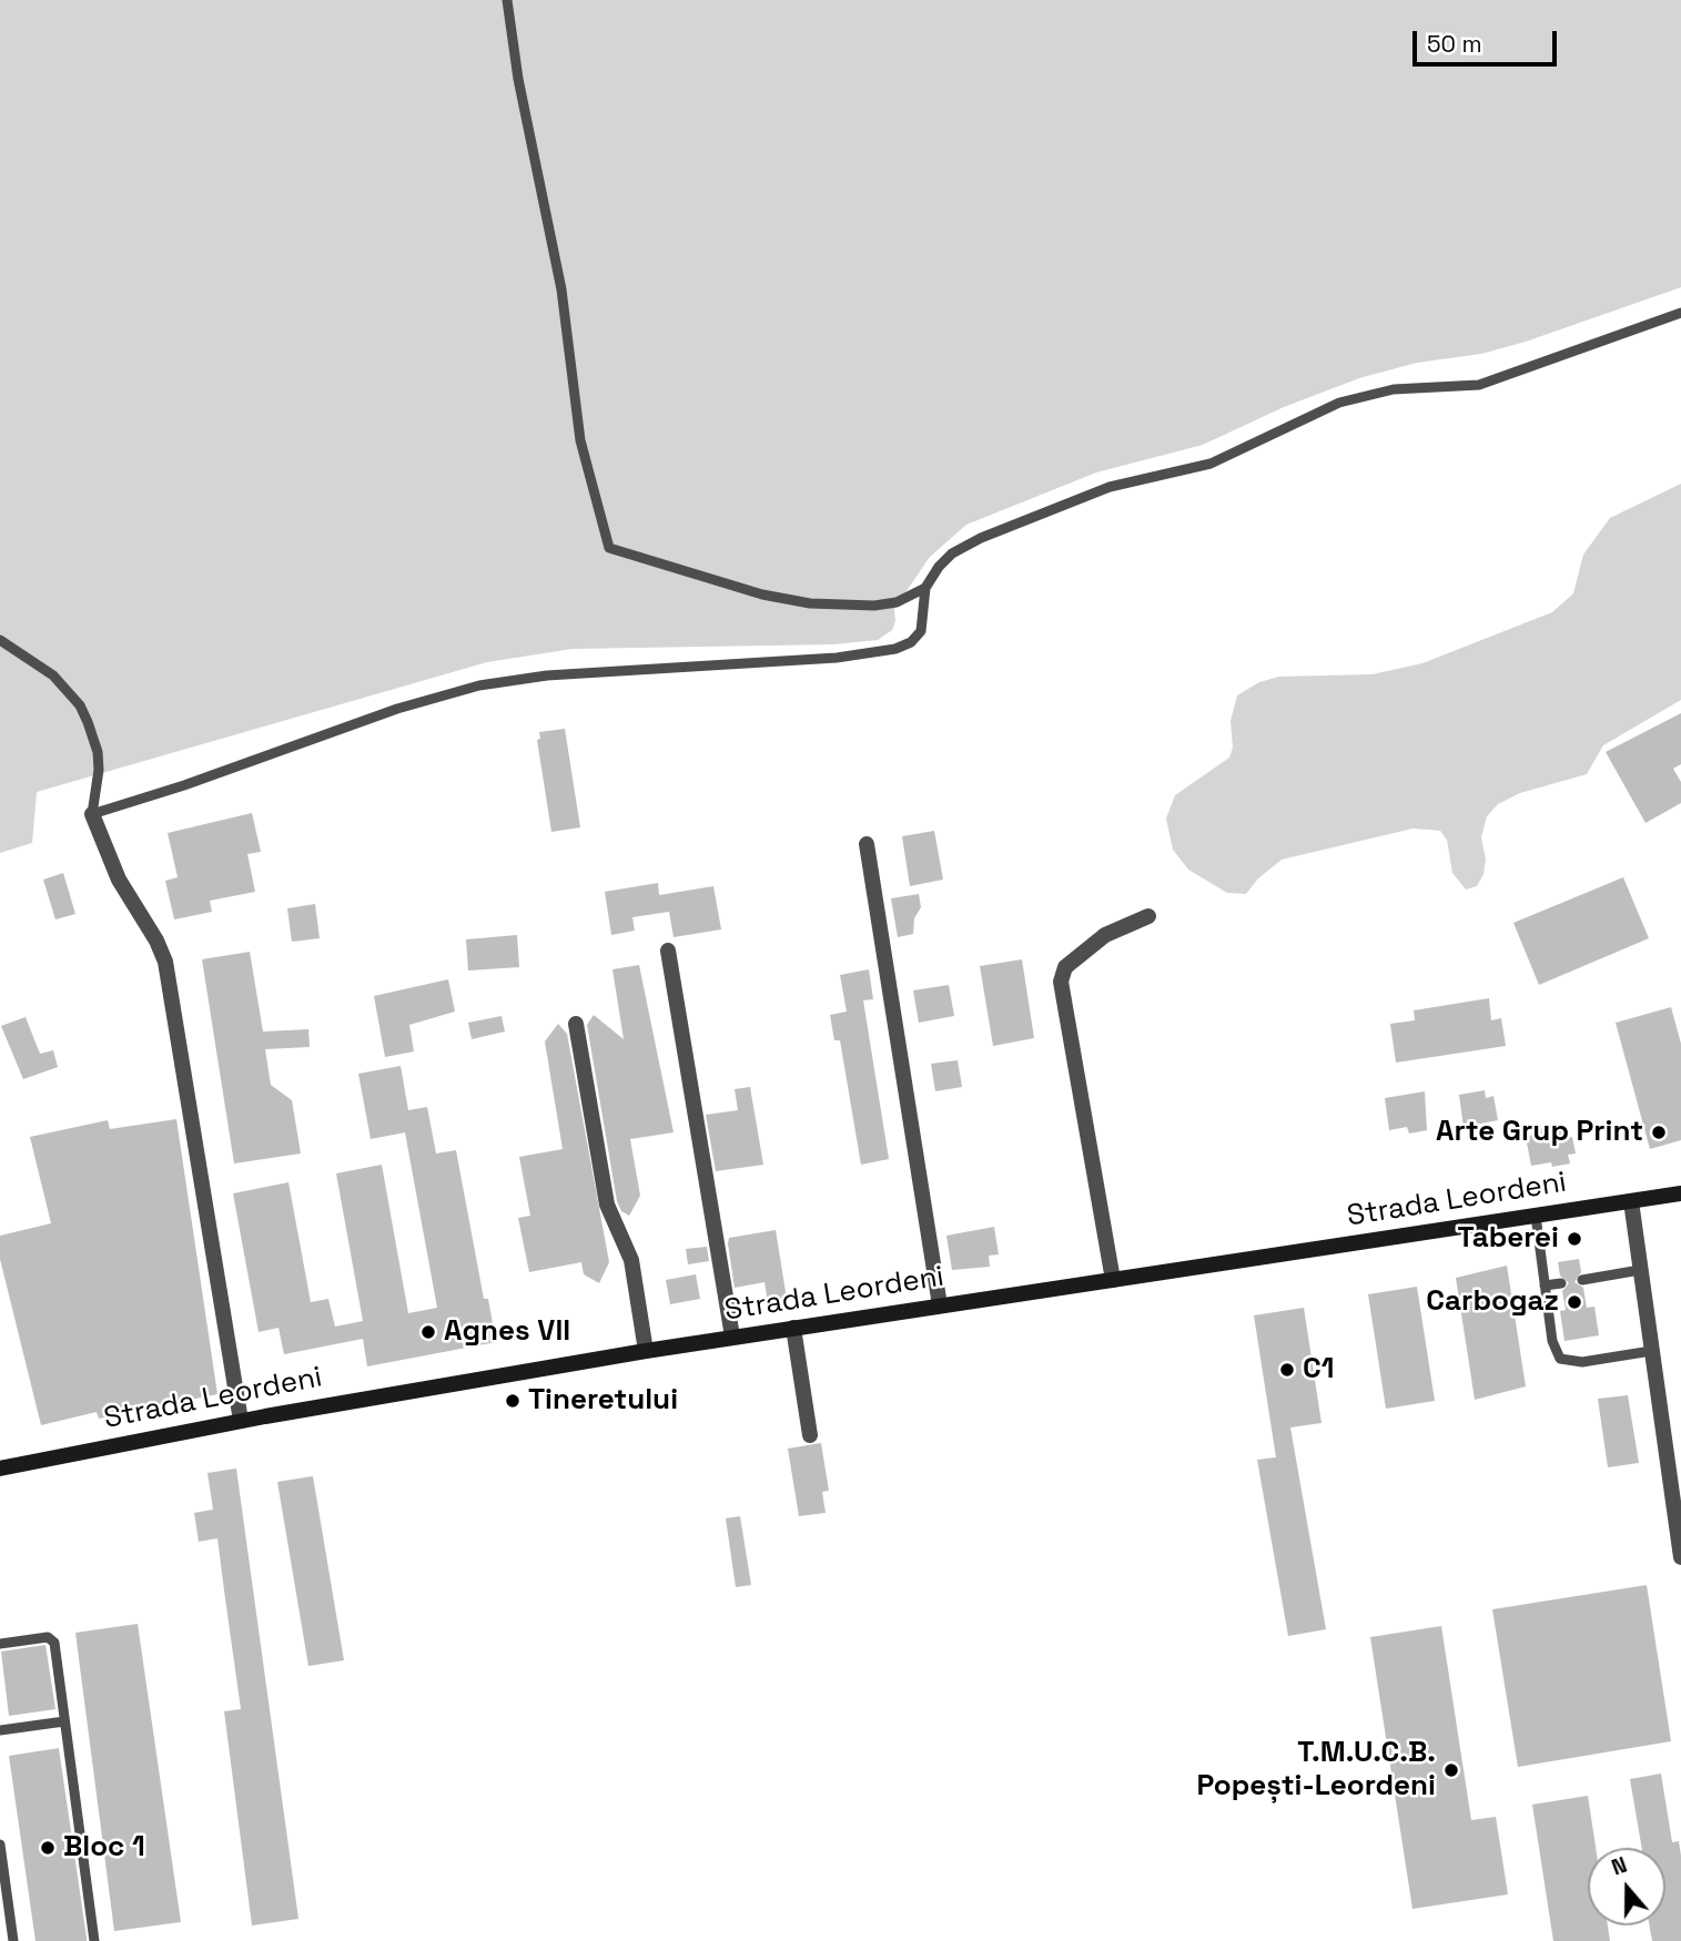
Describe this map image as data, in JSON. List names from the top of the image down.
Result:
{
  "streets": {
    "main road": ["Strada Leordeni"]
  },
  "places": [
    "Arte Grup Print",
    "Taberei",
    "Carbogaz",
    "Agnes VII",
    "C1",
    "Tineretului",
    "T.M.U.C.B. Popești-Leordeni",
    "Bloc 1"
  ],
  "scale_bar": "50 m",
  "north": "top"
}
